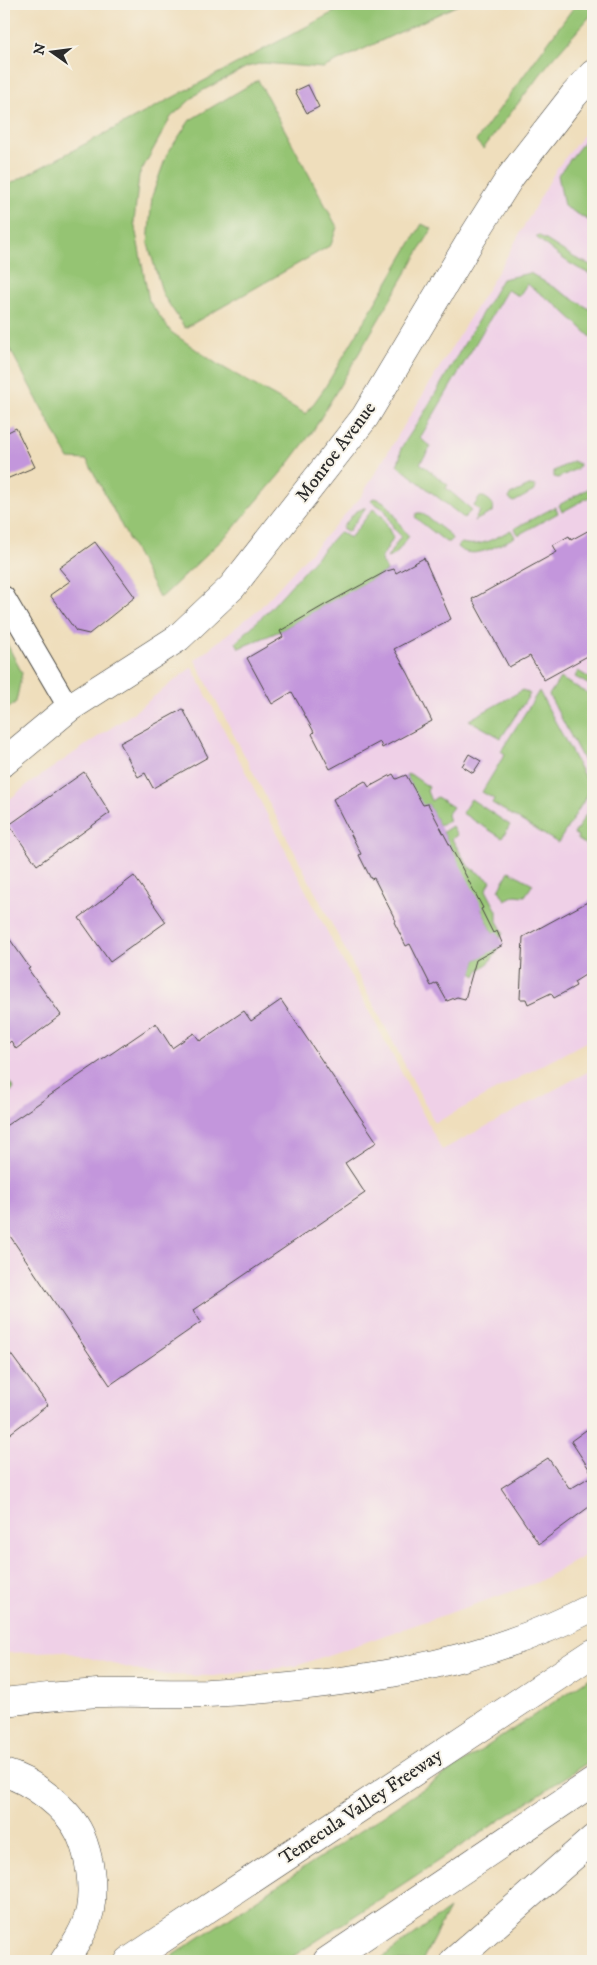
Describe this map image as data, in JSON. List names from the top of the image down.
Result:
{
  "streets": {
    "main road": ["Monroe Avenue", "Temecula Valley Freeway"]
  },
  "north": "left"
}
